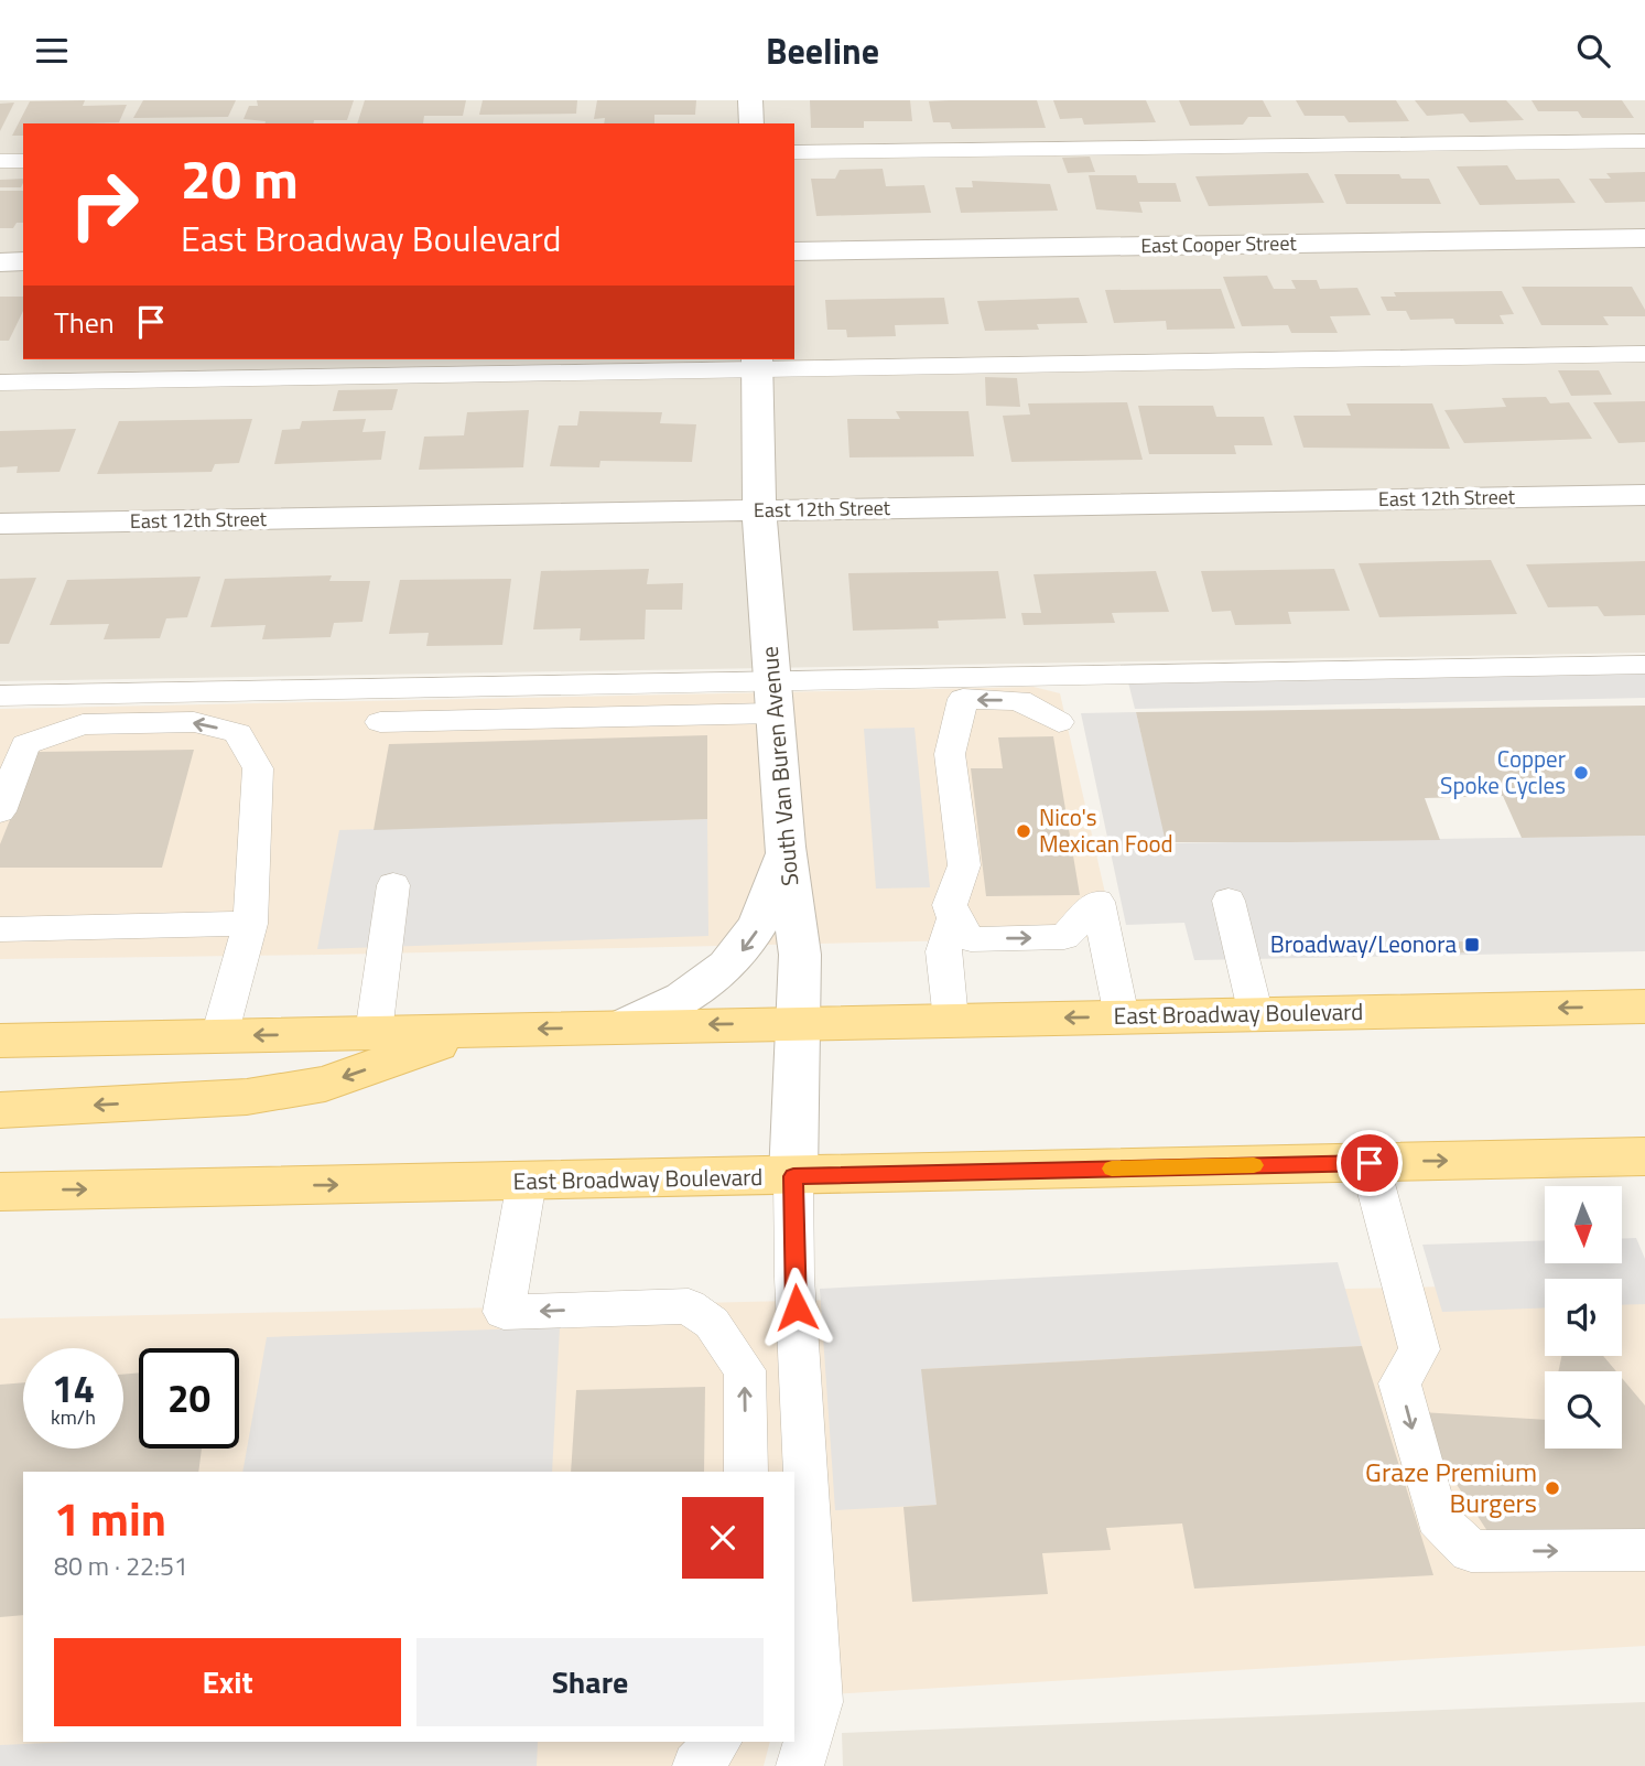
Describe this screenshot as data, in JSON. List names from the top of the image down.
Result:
{
  "streets": {
    "main road": ["East Broadway Boulevard"],
    "street": ["East Cooper Street", "East 12th Street", "South Van Buren Avenue"]
  },
  "crossings": [
    ["East 12th Street", "South Van Buren Avenue"],
    ["South Van Buren Avenue", "East Broadway Boulevard"]
  ],
  "places": {
    "other": ["Copper Spoke Cycles", "Nico's Mexican Food", "Graze Premium Burgers"],
    "transit": ["Broadway/Leonora"]
  },
  "north": "bottom",
  "page": {
    "header": "Beeline",
    "turn": ["20 m", "East Broadway Boulevard"],
    "then": "Then",
    "speed": "14 km/h",
    "limit": "20",
    "heading": ["1 min", "80 m · 22:51"],
    "buttons": ["Exit", "Share"]
  }
}
